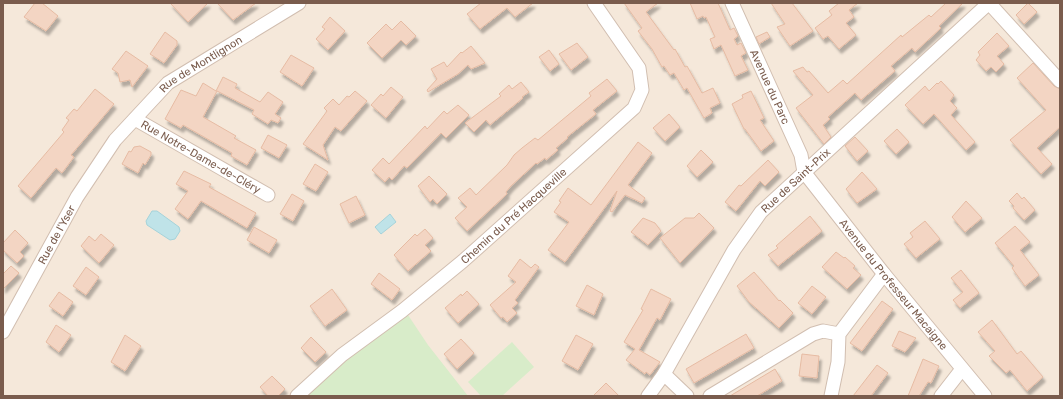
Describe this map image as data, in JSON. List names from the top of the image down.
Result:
{
  "streets": {
    "street": [
      "Rue de Montlignon",
      "Avenue du Parc",
      "Rue Notre-Dame-de-Cléry",
      "Rue de Saint-Prix",
      "Chemin du Pré Hacqueville",
      "Rue de l'Yser",
      "Avenue du Professeur Macaigne"
    ]
  },
  "crossings": [
    ["Rue de Montlignon", "Rue Notre-Dame-de-Cléry"],
    ["Rue de Montlignon", "Rue de l'Yser"],
    ["Avenue du Parc", "Rue de Saint-Prix"],
    ["Avenue du Parc", "Avenue du Professeur Macaigne"],
    ["Rue de Saint-Prix", "Avenue du Professeur Macaigne"]
  ]
}
